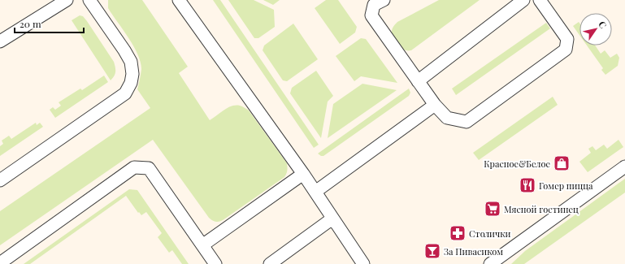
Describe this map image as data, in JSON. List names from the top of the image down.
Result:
{
  "places": {
    "shop": ["Красное&Белое"],
    "restaurant": ["Гомер пицца"],
    "supermarket": ["Мясной гостинец"],
    "pharmacy": ["Столички"],
    "bar": ["За Пивасиком"]
  },
  "scale_bar": "20 m",
  "north": "top right"
}
